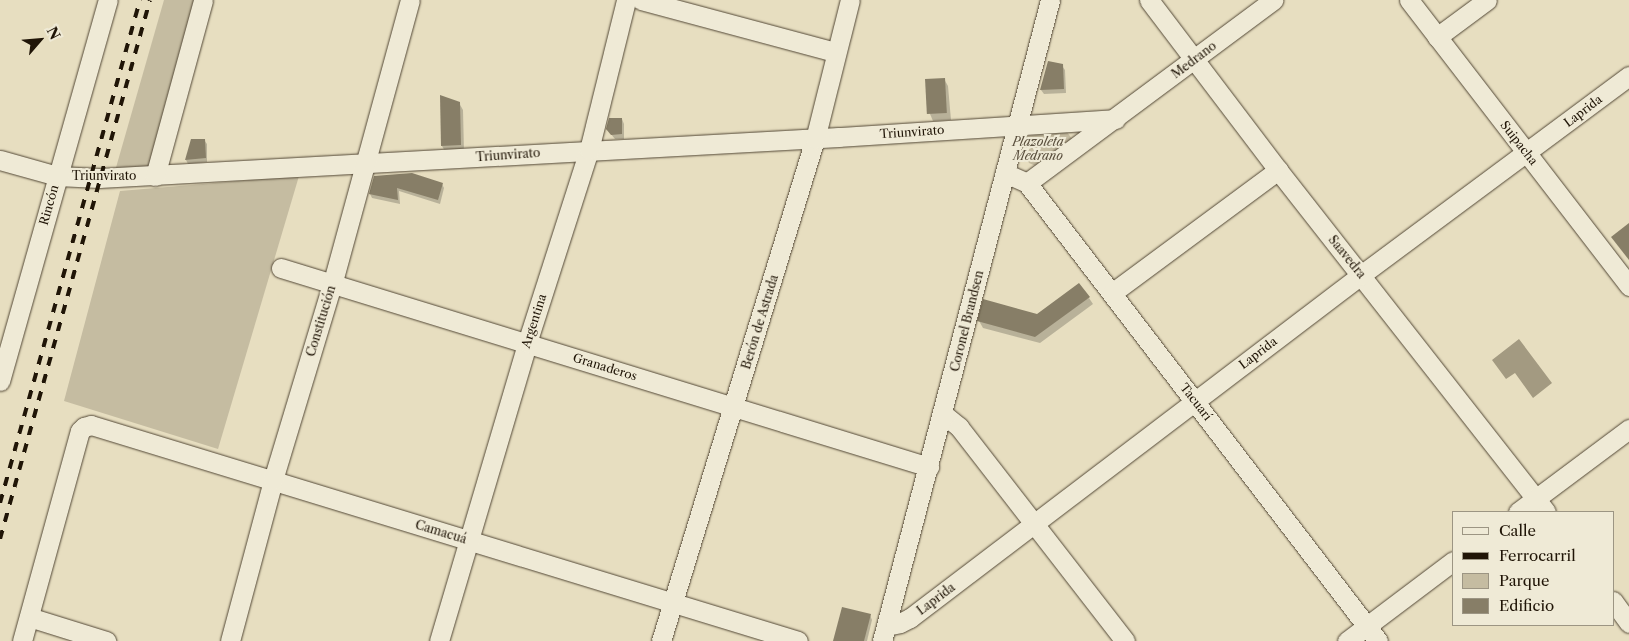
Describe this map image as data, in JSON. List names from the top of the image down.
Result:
{
  "streets": {
    "street": [
      "Medrano",
      "Laprida",
      "Triunvirato",
      "Suipacha",
      "Rincón",
      "Saavedra",
      "Constitución",
      "Argentina",
      "Coronel Brandsen",
      "Berón de Astrada",
      "Granaderos",
      "Tacuarí",
      "Camacuá"
    ]
  },
  "crossings": [
    ["Medrano", "Saavedra"],
    ["Medrano", "Tacuarí"],
    ["Laprida", "Suipacha"],
    ["Laprida", "Saavedra"],
    ["Laprida", "Coronel Brandsen"],
    ["Laprida", "Tacuarí"],
    ["Triunvirato", "Rincón"],
    ["Triunvirato", "Constitución"],
    ["Triunvirato", "Argentina"],
    ["Triunvirato", "Coronel Brandsen"],
    ["Triunvirato", "Berón de Astrada"],
    ["Constitución", "Granaderos"],
    ["Constitución", "Camacuá"],
    ["Argentina", "Granaderos"],
    ["Argentina", "Camacuá"],
    ["Coronel Brandsen", "Granaderos"],
    ["Coronel Brandsen", "Tacuarí"],
    ["Berón de Astrada", "Granaderos"],
    ["Berón de Astrada", "Camacuá"]
  ],
  "parks": ["Plazoleta Medrano"],
  "legend": [
    "Calle",
    "Ferrocarril",
    "Parque",
    "Edificio"
  ],
  "north": "top right"
}
